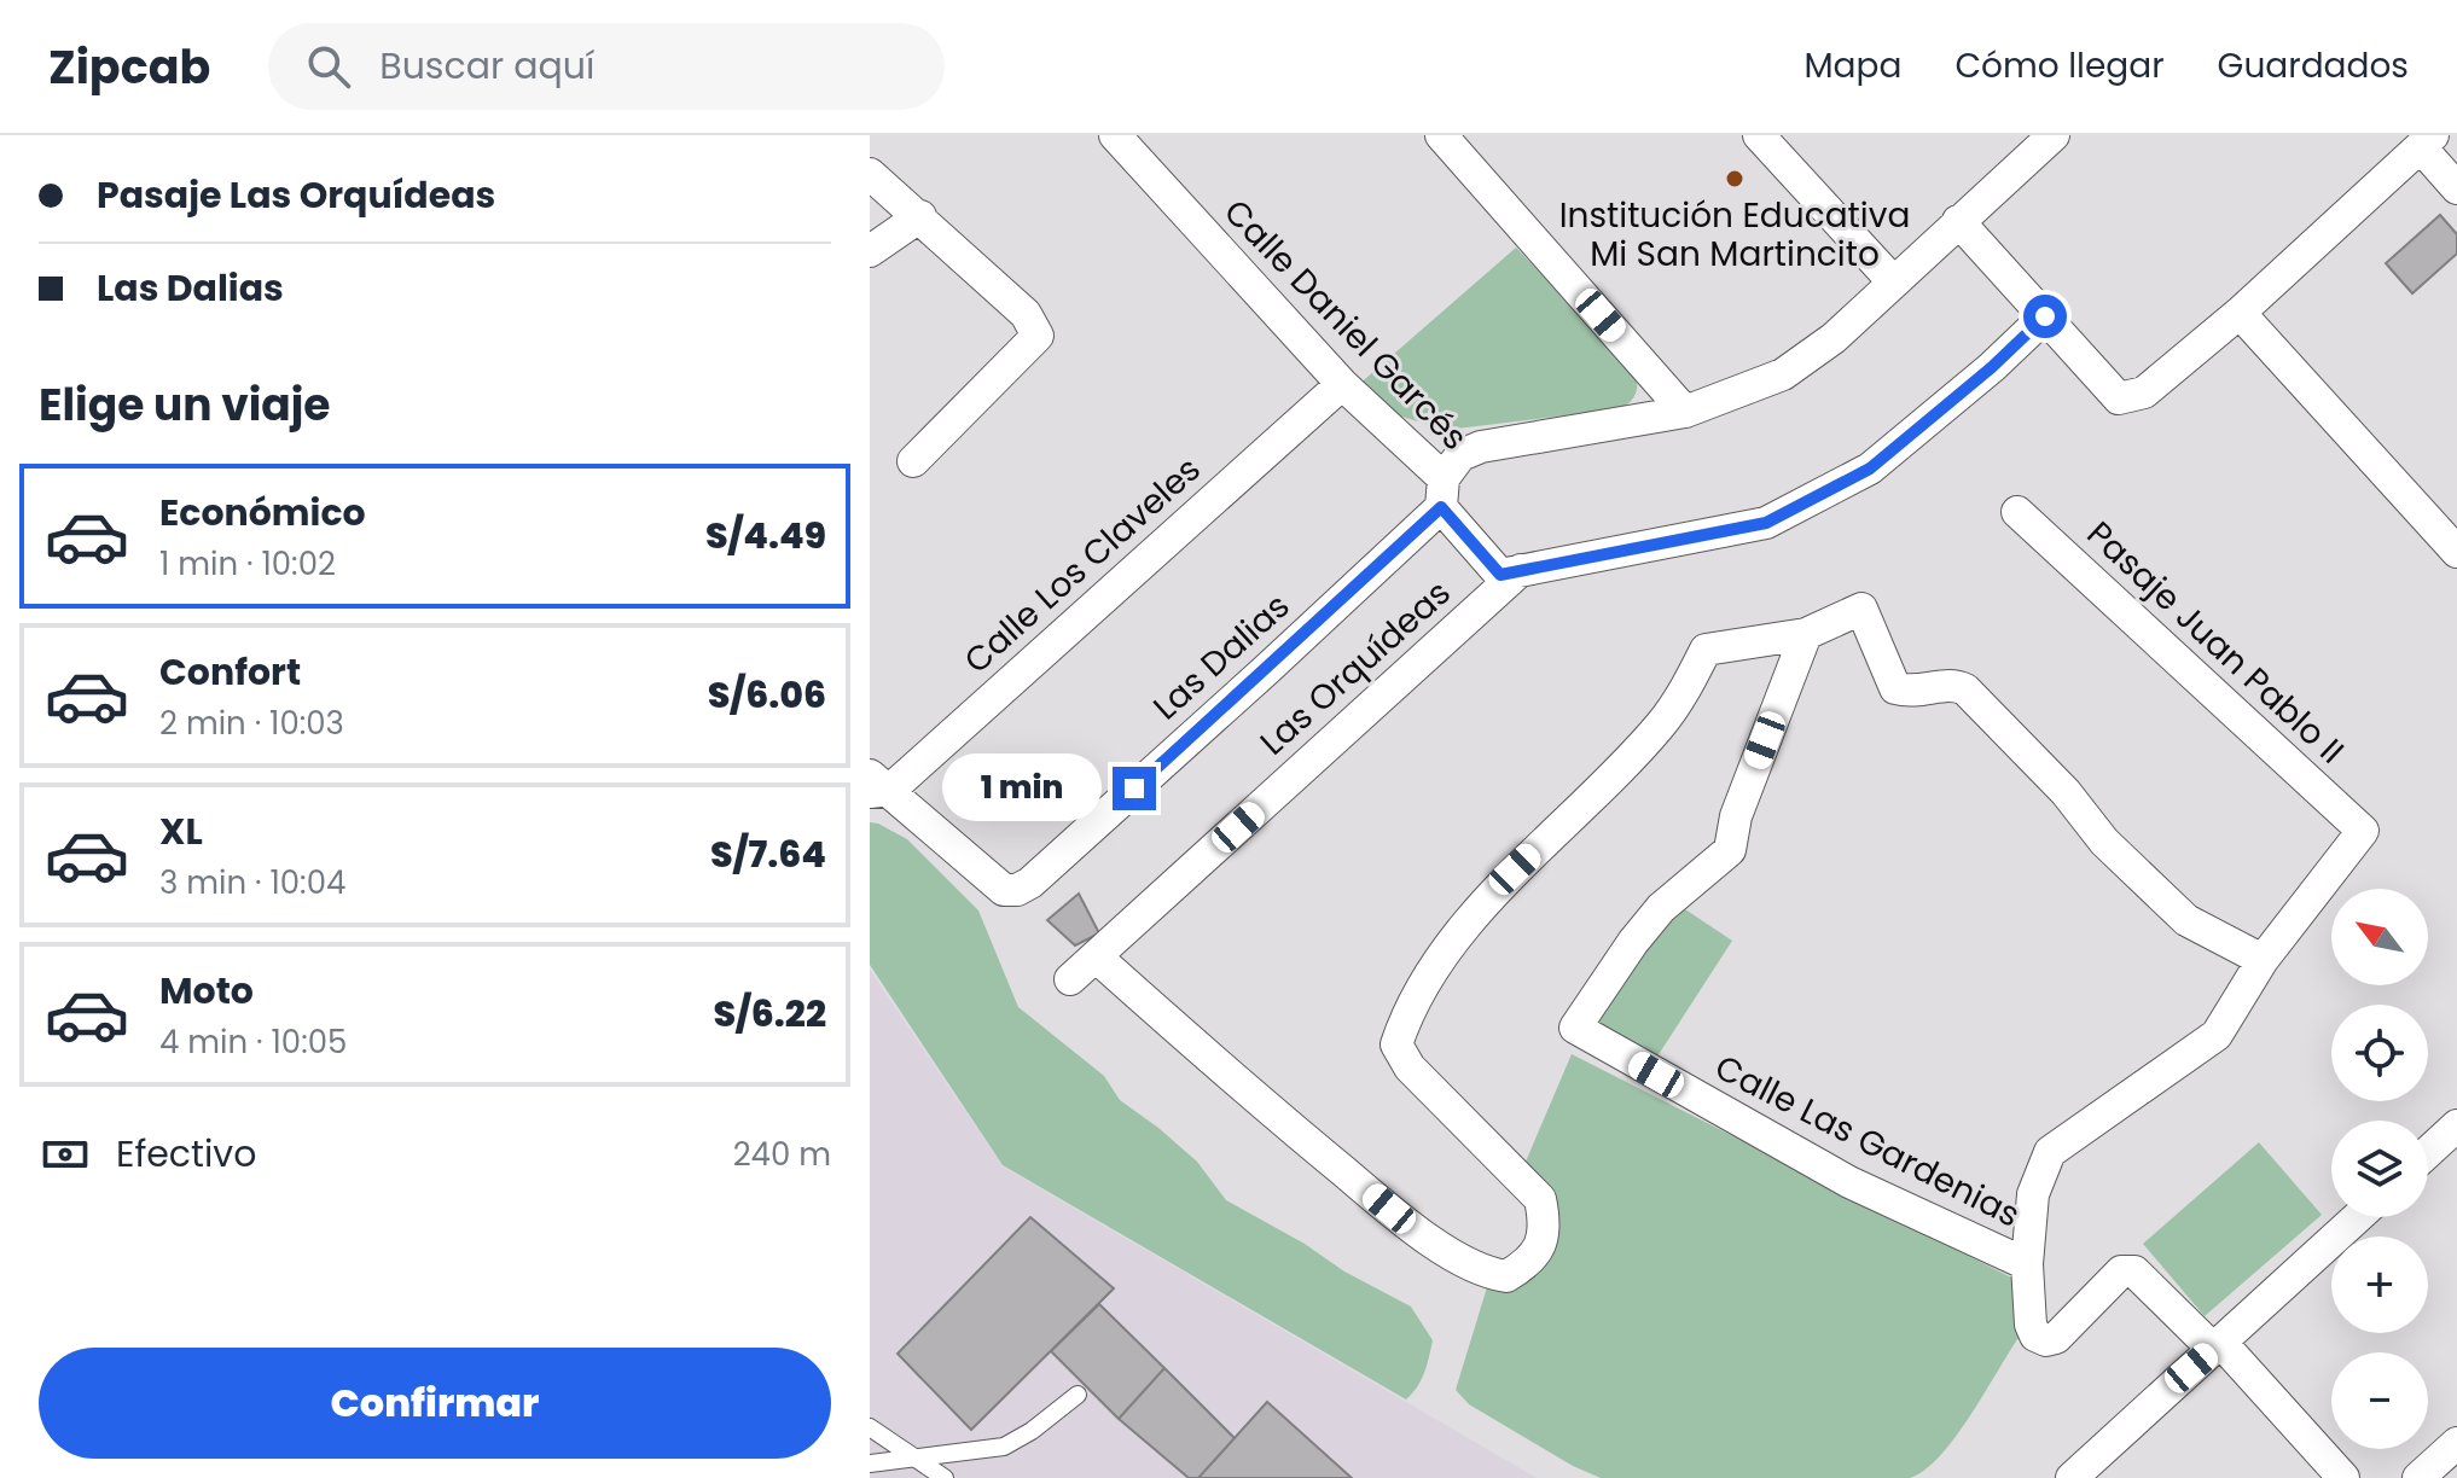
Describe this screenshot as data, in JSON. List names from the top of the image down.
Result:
{
  "streets": {
    "street": [
      "Calle Daniel Garcés",
      "Calle Los Claveles",
      "Pasaje Juan Pablo II",
      "Las Dalias",
      "Las Orquídeas",
      "Calle Las Gardenias"
    ]
  },
  "crossings": [
    ["Calle Daniel Garcés", "Calle Los Claveles"],
    ["Calle Daniel Garcés", "Las Dalias"],
    ["Calle Daniel Garcés", "Las Orquídeas"],
    ["Calle Los Claveles", "Las Dalias"]
  ],
  "places": ["Institución Educativa Mi San Martincito"],
  "north": "top left",
  "page": {
    "header": "Zipcab",
    "search": "Buscar aquí",
    "nav": ["Mapa", "Cómo llegar", "Guardados"],
    "banner": ["Pasaje Las Orquídeas", "Las Dalias"],
    "heading": "Elige un viaje",
    "list": [
      {
        "name": "Económico",
        "note": "1 min · 10:02",
        "value": "S/4.49"
      },
      {
        "name": "Confort",
        "note": "2 min · 10:03",
        "value": "S/6.06"
      },
      {
        "name": "XL",
        "note": "3 min · 10:04",
        "value": "S/7.64"
      },
      {
        "name": "Moto",
        "note": "4 min · 10:05",
        "value": "S/6.22"
      }
    ],
    "bubble": "1 min",
    "map_buttons": ["+", "−"],
    "pay": ["Efectivo", "240 m"],
    "buttons": "Confirmar"
  }
}
